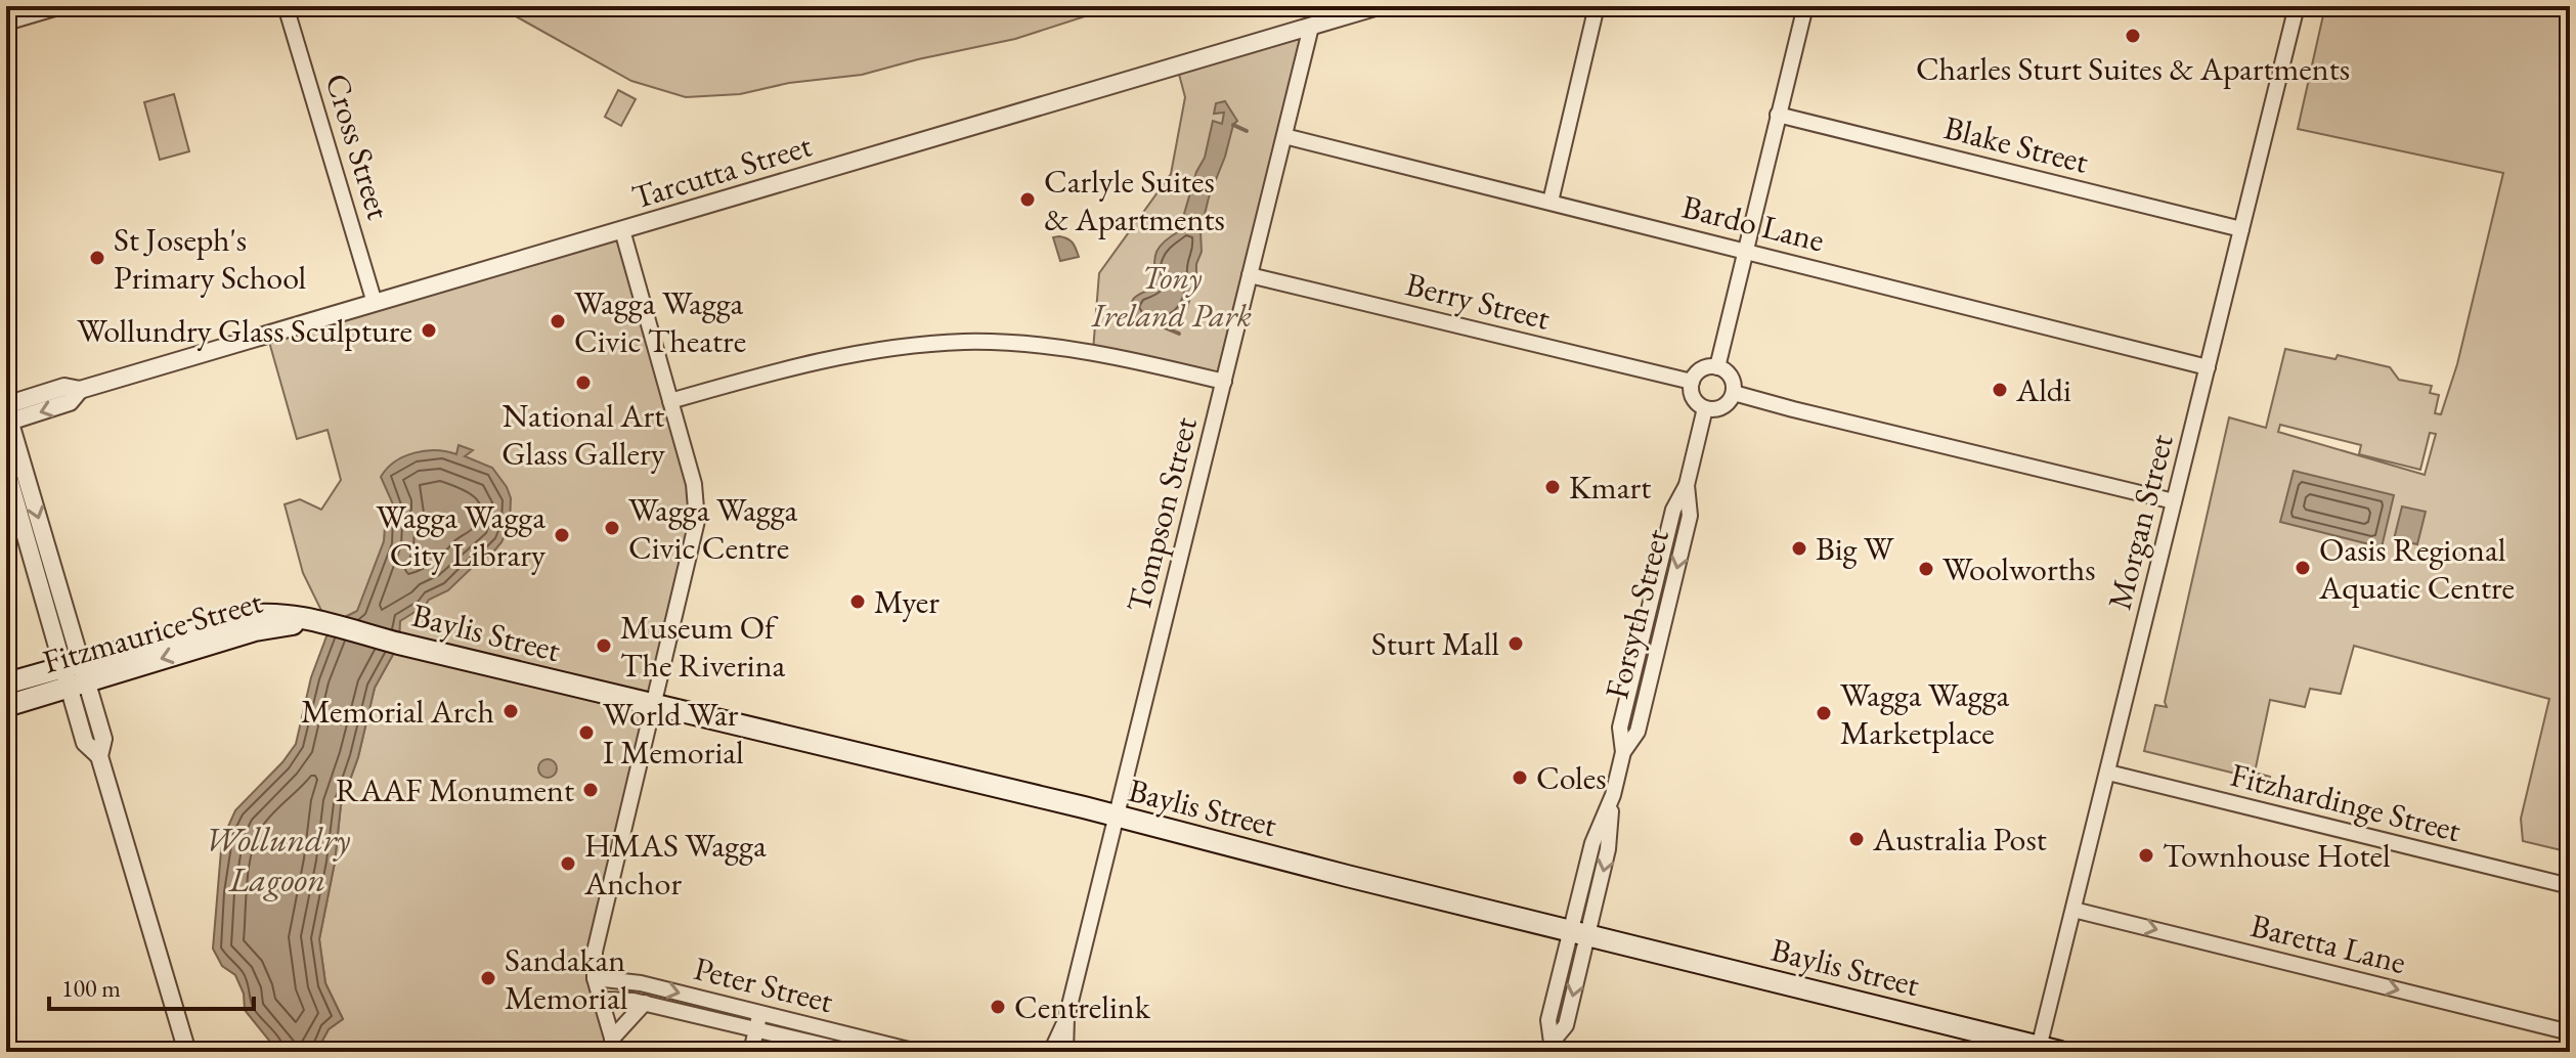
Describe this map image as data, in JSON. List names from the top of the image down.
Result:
{
  "streets": {
    "main road": ["Fitzmaurice Street", "Baylis Street"],
    "street": [
      "Blake Street",
      "Cross Street",
      "Tarcutta Street",
      "Bardo Lane",
      "Berry Street",
      "Tompson Street",
      "Morgan Street",
      "Forsyth Street",
      "Fitzhardinge Street",
      "Baretta Lane",
      "Peter Street"
    ]
  },
  "crossings": [
    ["Blake Street", "Morgan Street"],
    ["Cross Street", "Tarcutta Street"],
    ["Tarcutta Street", "Tompson Street"],
    ["Bardo Lane", "Tompson Street"],
    ["Bardo Lane", "Morgan Street"],
    ["Berry Street", "Tompson Street"],
    ["Berry Street", "Forsyth Street"],
    ["Tompson Street", "Baylis Street"],
    ["Morgan Street", "Baylis Street"],
    ["Morgan Street", "Fitzhardinge Street"],
    ["Morgan Street", "Baretta Lane"],
    ["Forsyth Street", "Baylis Street"],
    ["Fitzmaurice Street", "Baylis Street"]
  ],
  "one_way": ["Baretta Lane"],
  "water": ["Wollundry Lagoon"],
  "parks": ["Tony Ireland Park"],
  "places": [
    "Charles Sturt Suites & Apartments",
    "Carlyle Suites & Apartments",
    "St Joseph's Primary School",
    "Wagga Wagga Civic Theatre",
    "Wollundry Glass Sculpture",
    "National Art Glass Gallery",
    "Aldi",
    "Kmart",
    "Wagga Wagga Civic Centre",
    "Wagga Wagga City Library",
    "Big W",
    "Oasis Regional Aquatic Centre",
    "Woolworths",
    "Myer",
    "Sturt Mall",
    "Museum Of The Riverina",
    "Memorial Arch",
    "Wagga Wagga Marketplace",
    "World War I Memorial",
    "Coles",
    "RAAF Monument",
    "Australia Post",
    "Townhouse Hotel",
    "HMAS Wagga Anchor",
    "Sandakan Memorial",
    "Centrelink"
  ],
  "scale_bar": "100 m"
}
